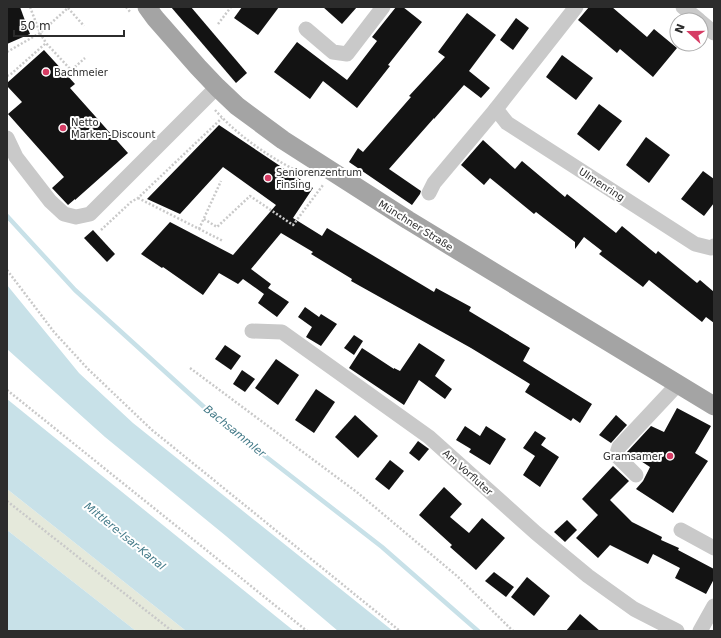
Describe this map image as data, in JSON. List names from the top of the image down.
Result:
{
  "streets": {
    "main road": ["Münchner Straße"],
    "street": ["Ulmenring", "Am Vorfluter"]
  },
  "water": ["Bachsammler", "Mittlere-Isar-Kanal"],
  "places": [
    "Bachmeier",
    "Netto Marken-Discount",
    "Seniorenzentrum Finsing",
    "Gramsamer"
  ],
  "scale_bar": "50 m",
  "north": "left"
}
